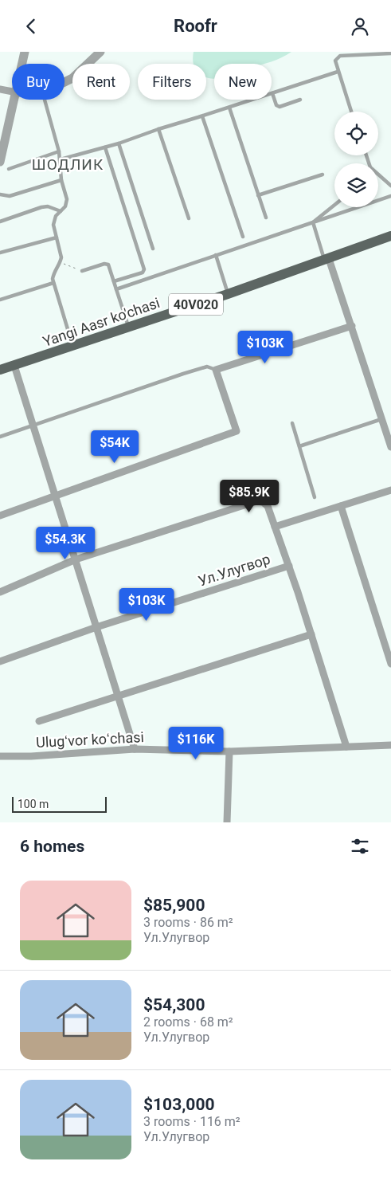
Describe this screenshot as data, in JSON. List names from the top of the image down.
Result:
{
  "streets": {
    "main road": ["40V020", "Yangi Aasr ko'chasi"],
    "street": ["Ул.Улугвор", "Ulugʻvor koʻchasi"]
  },
  "crossings": [
    ["Ул.Улугвор", "Ulugʻvor koʻchasi"]
  ],
  "districts": ["ШОДЛИК"],
  "scale_bar": "100 m",
  "page": {
    "header": "Roofr",
    "chip": [
      "Buy",
      "Rent",
      "Filters",
      "New"
    ],
    "price": [
      "$103K",
      "$54K",
      "$85.9K",
      "$54.3K",
      "$103K",
      "$116K"
    ],
    "scale": "100 m",
    "heading": "6 homes",
    "list": [
      {
        "name": "$85,900",
        "note": "3 rooms · 86 m² · Ул.Улугвор"
      },
      {
        "name": "$54,300",
        "note": "2 rooms · 68 m² · Ул.Улугвор"
      },
      {
        "name": "$103,000",
        "note": "3 rooms · 116 m² · Ул.Улугвор"
      }
    ]
  }
}
